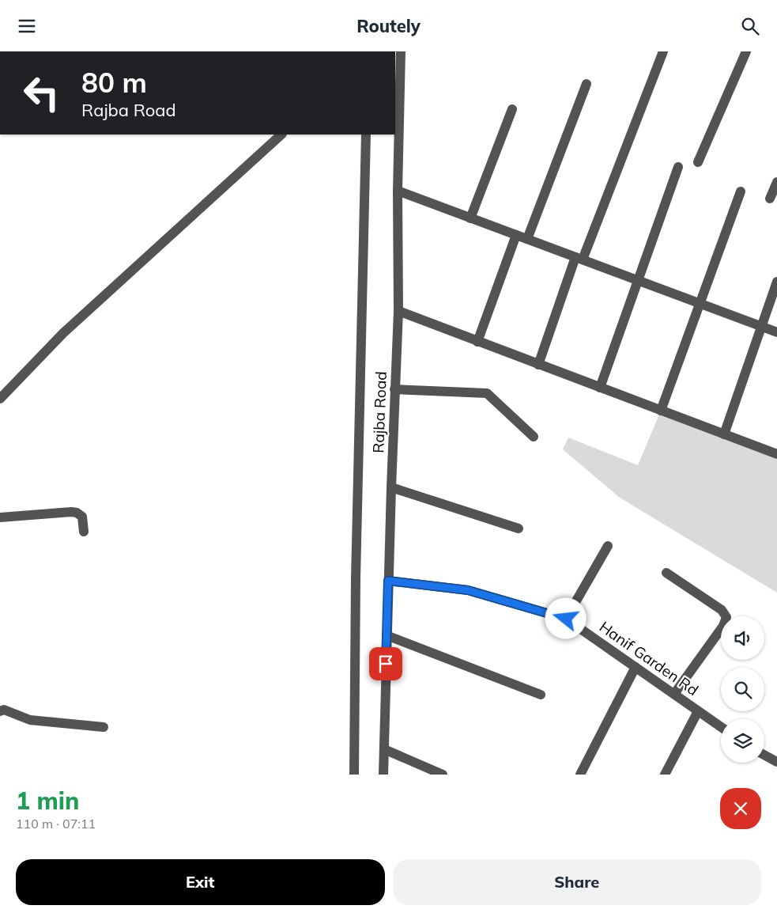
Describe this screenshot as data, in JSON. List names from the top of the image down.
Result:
{
  "streets": {
    "street": ["Rajba Road", "Hanif Garden Rd"]
  },
  "crossings": [
    ["Rajba Road", "Hanif Garden Rd"]
  ],
  "page": {
    "header": "Routely",
    "turn": ["80 m", "Rajba Road"],
    "heading": ["1 min", "110 m · 07:11"],
    "buttons": ["Exit", "Share"]
  }
}
